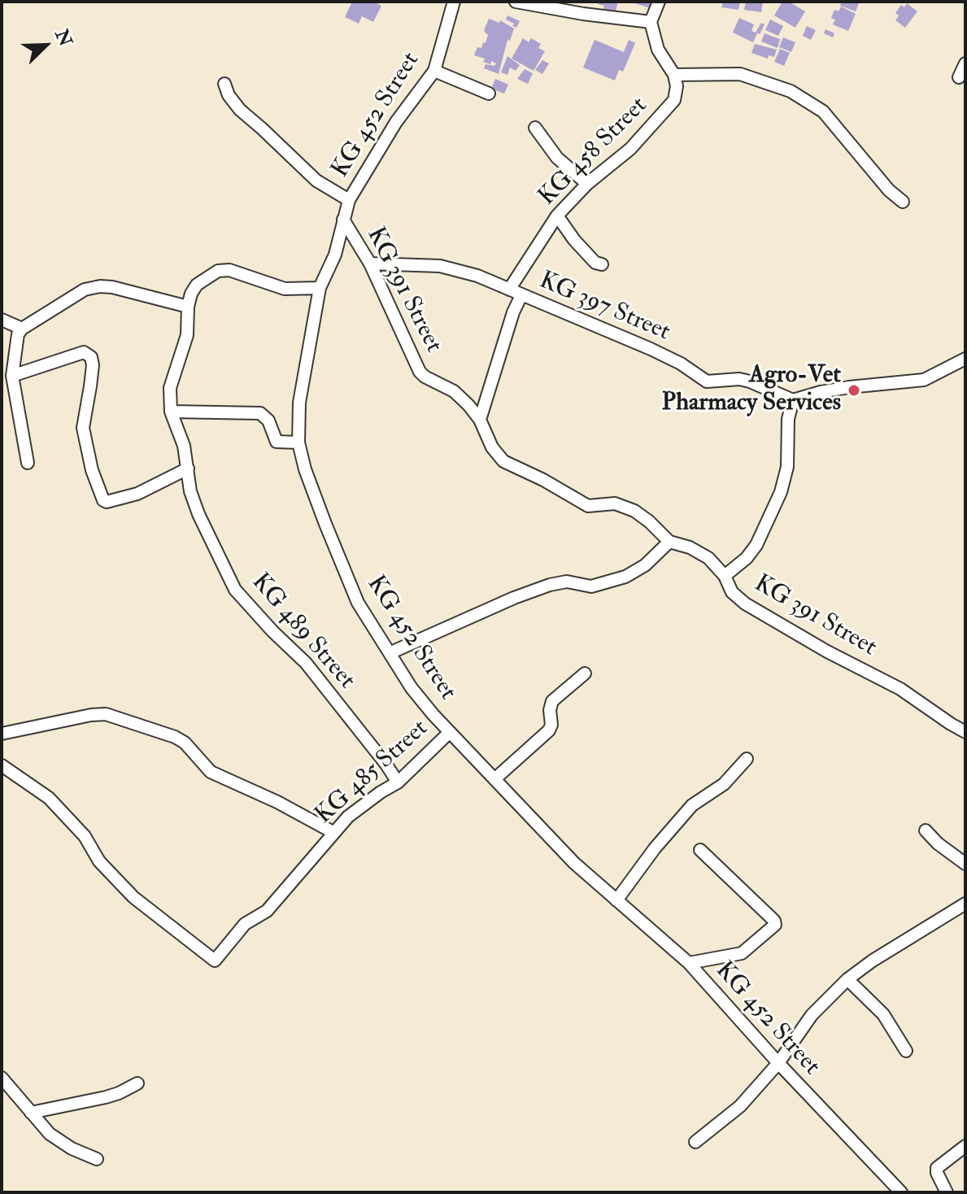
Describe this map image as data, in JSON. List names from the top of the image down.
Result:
{
  "streets": {
    "street": [
      "KG 452 Street",
      "KG 458 Street",
      "KG 391 Street",
      "KG 397 Street",
      "KG 489 Street",
      "KG 485 Street"
    ]
  },
  "crossings": [
    ["KG 452 Street", "KG 391 Street"],
    ["KG 452 Street", "KG 489 Street"],
    ["KG 452 Street", "KG 485 Street"],
    ["KG 458 Street", "KG 397 Street"],
    ["KG 391 Street", "KG 397 Street"],
    ["KG 489 Street", "KG 485 Street"]
  ],
  "places": ["Agro-Vet Pharmacy Services"],
  "north": "top right"
}
